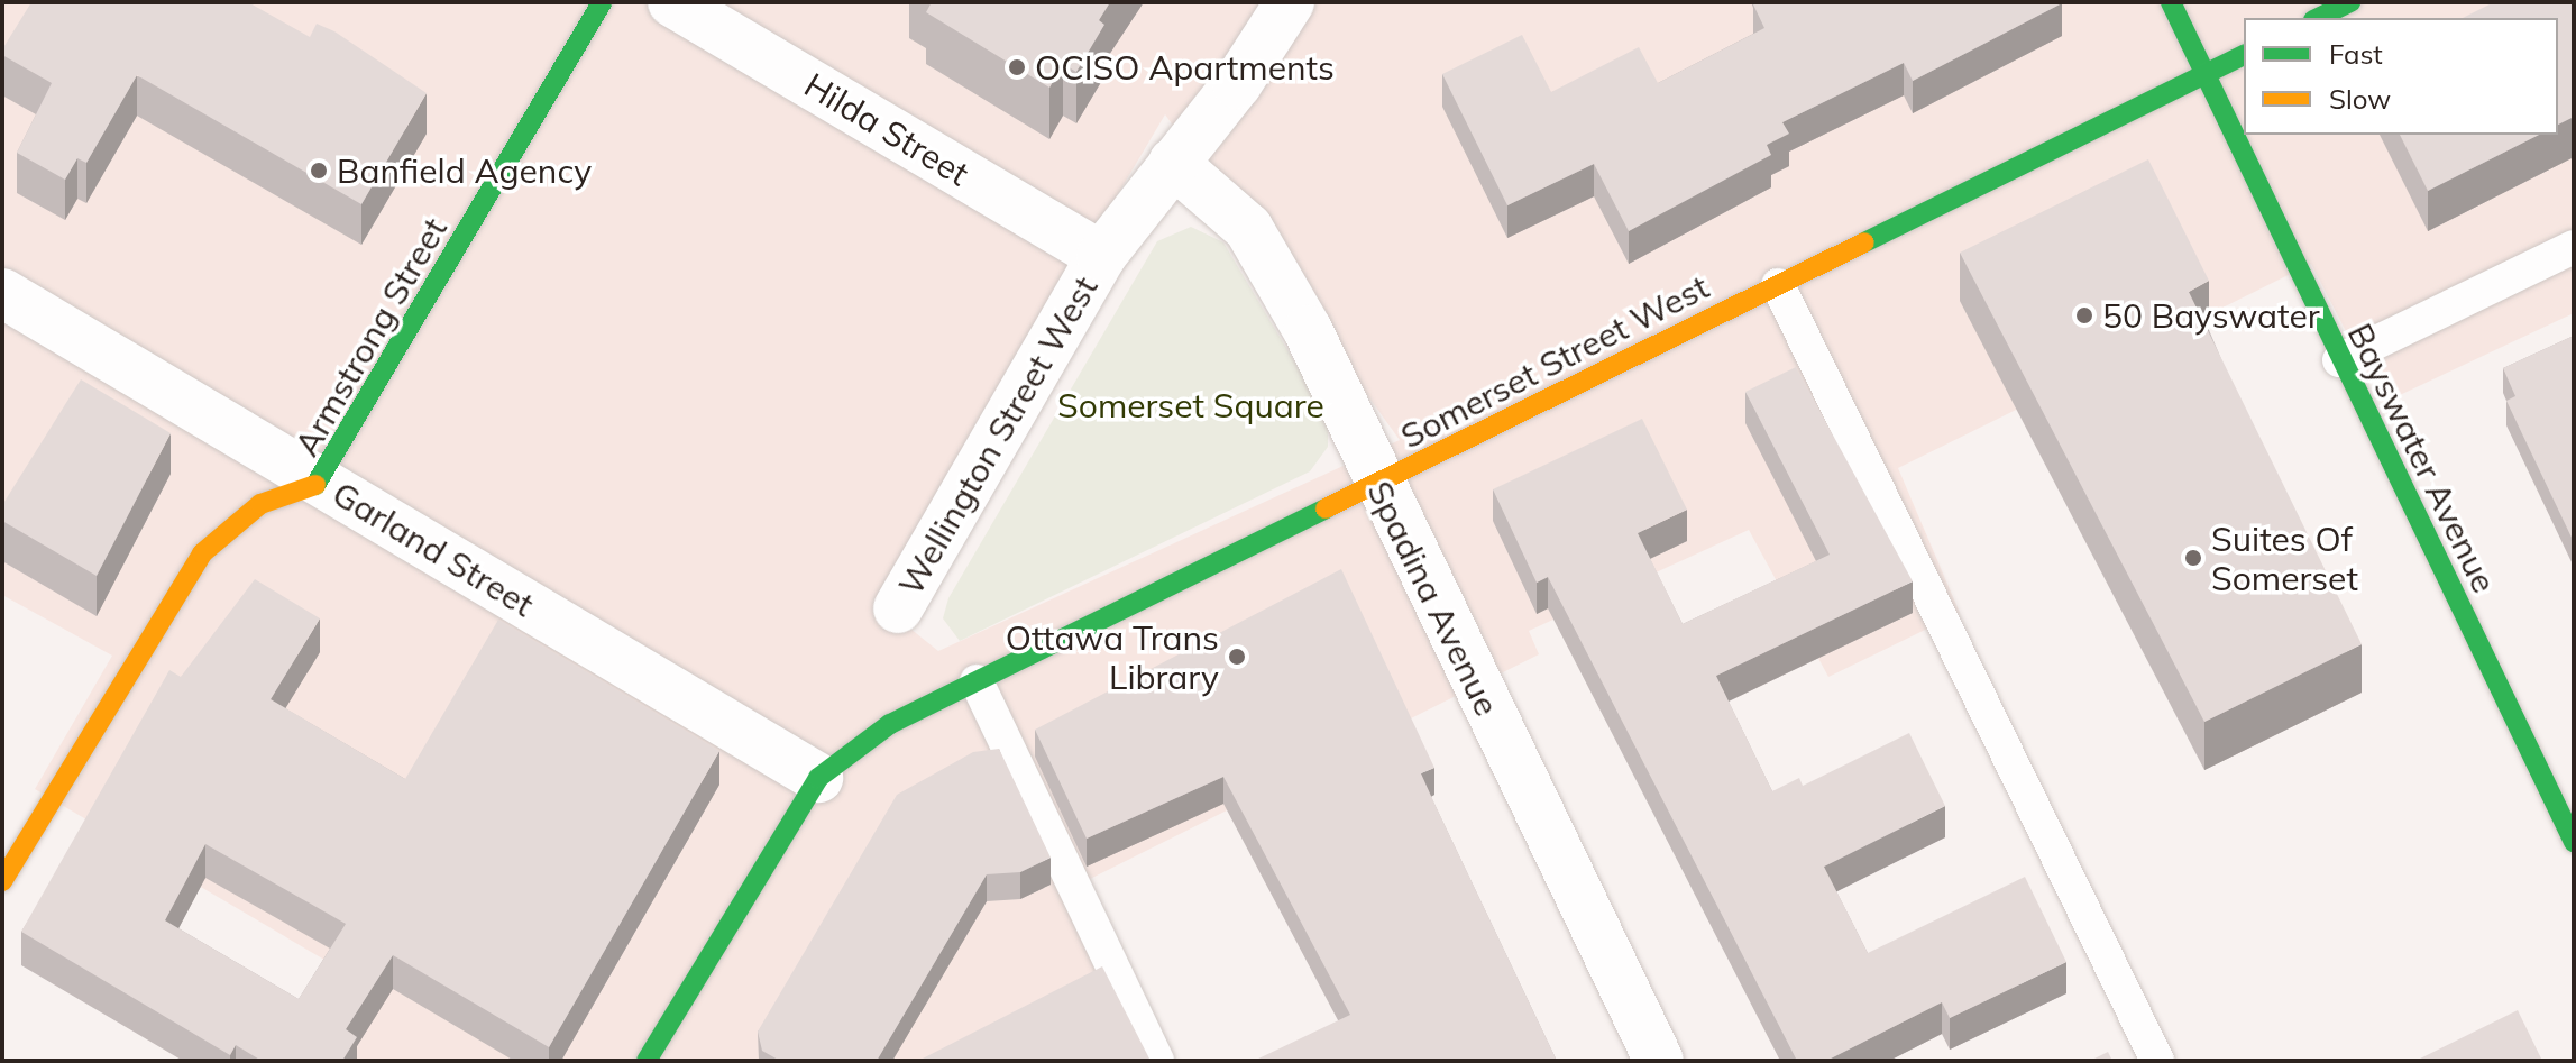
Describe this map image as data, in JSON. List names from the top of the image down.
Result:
{
  "streets": {
    "street": [
      "Hilda Street",
      "Armstrong Street",
      "Somerset Street West",
      "Wellington Street West",
      "Bayswater Avenue",
      "Garland Street",
      "Spadina Avenue"
    ]
  },
  "crossings": [
    ["Hilda Street", "Wellington Street West"],
    ["Armstrong Street", "Garland Street"],
    ["Somerset Street West", "Bayswater Avenue"],
    ["Somerset Street West", "Garland Street"],
    ["Somerset Street West", "Spadina Avenue"],
    ["Wellington Street West", "Spadina Avenue"]
  ],
  "parks": ["Somerset Square"],
  "places": [
    "OCISO Apartments",
    "Banfield Agency",
    "50 Bayswater",
    "Suites Of Somerset",
    "Ottawa Trans Library"
  ],
  "legend": ["Fast", "Slow"]
}
